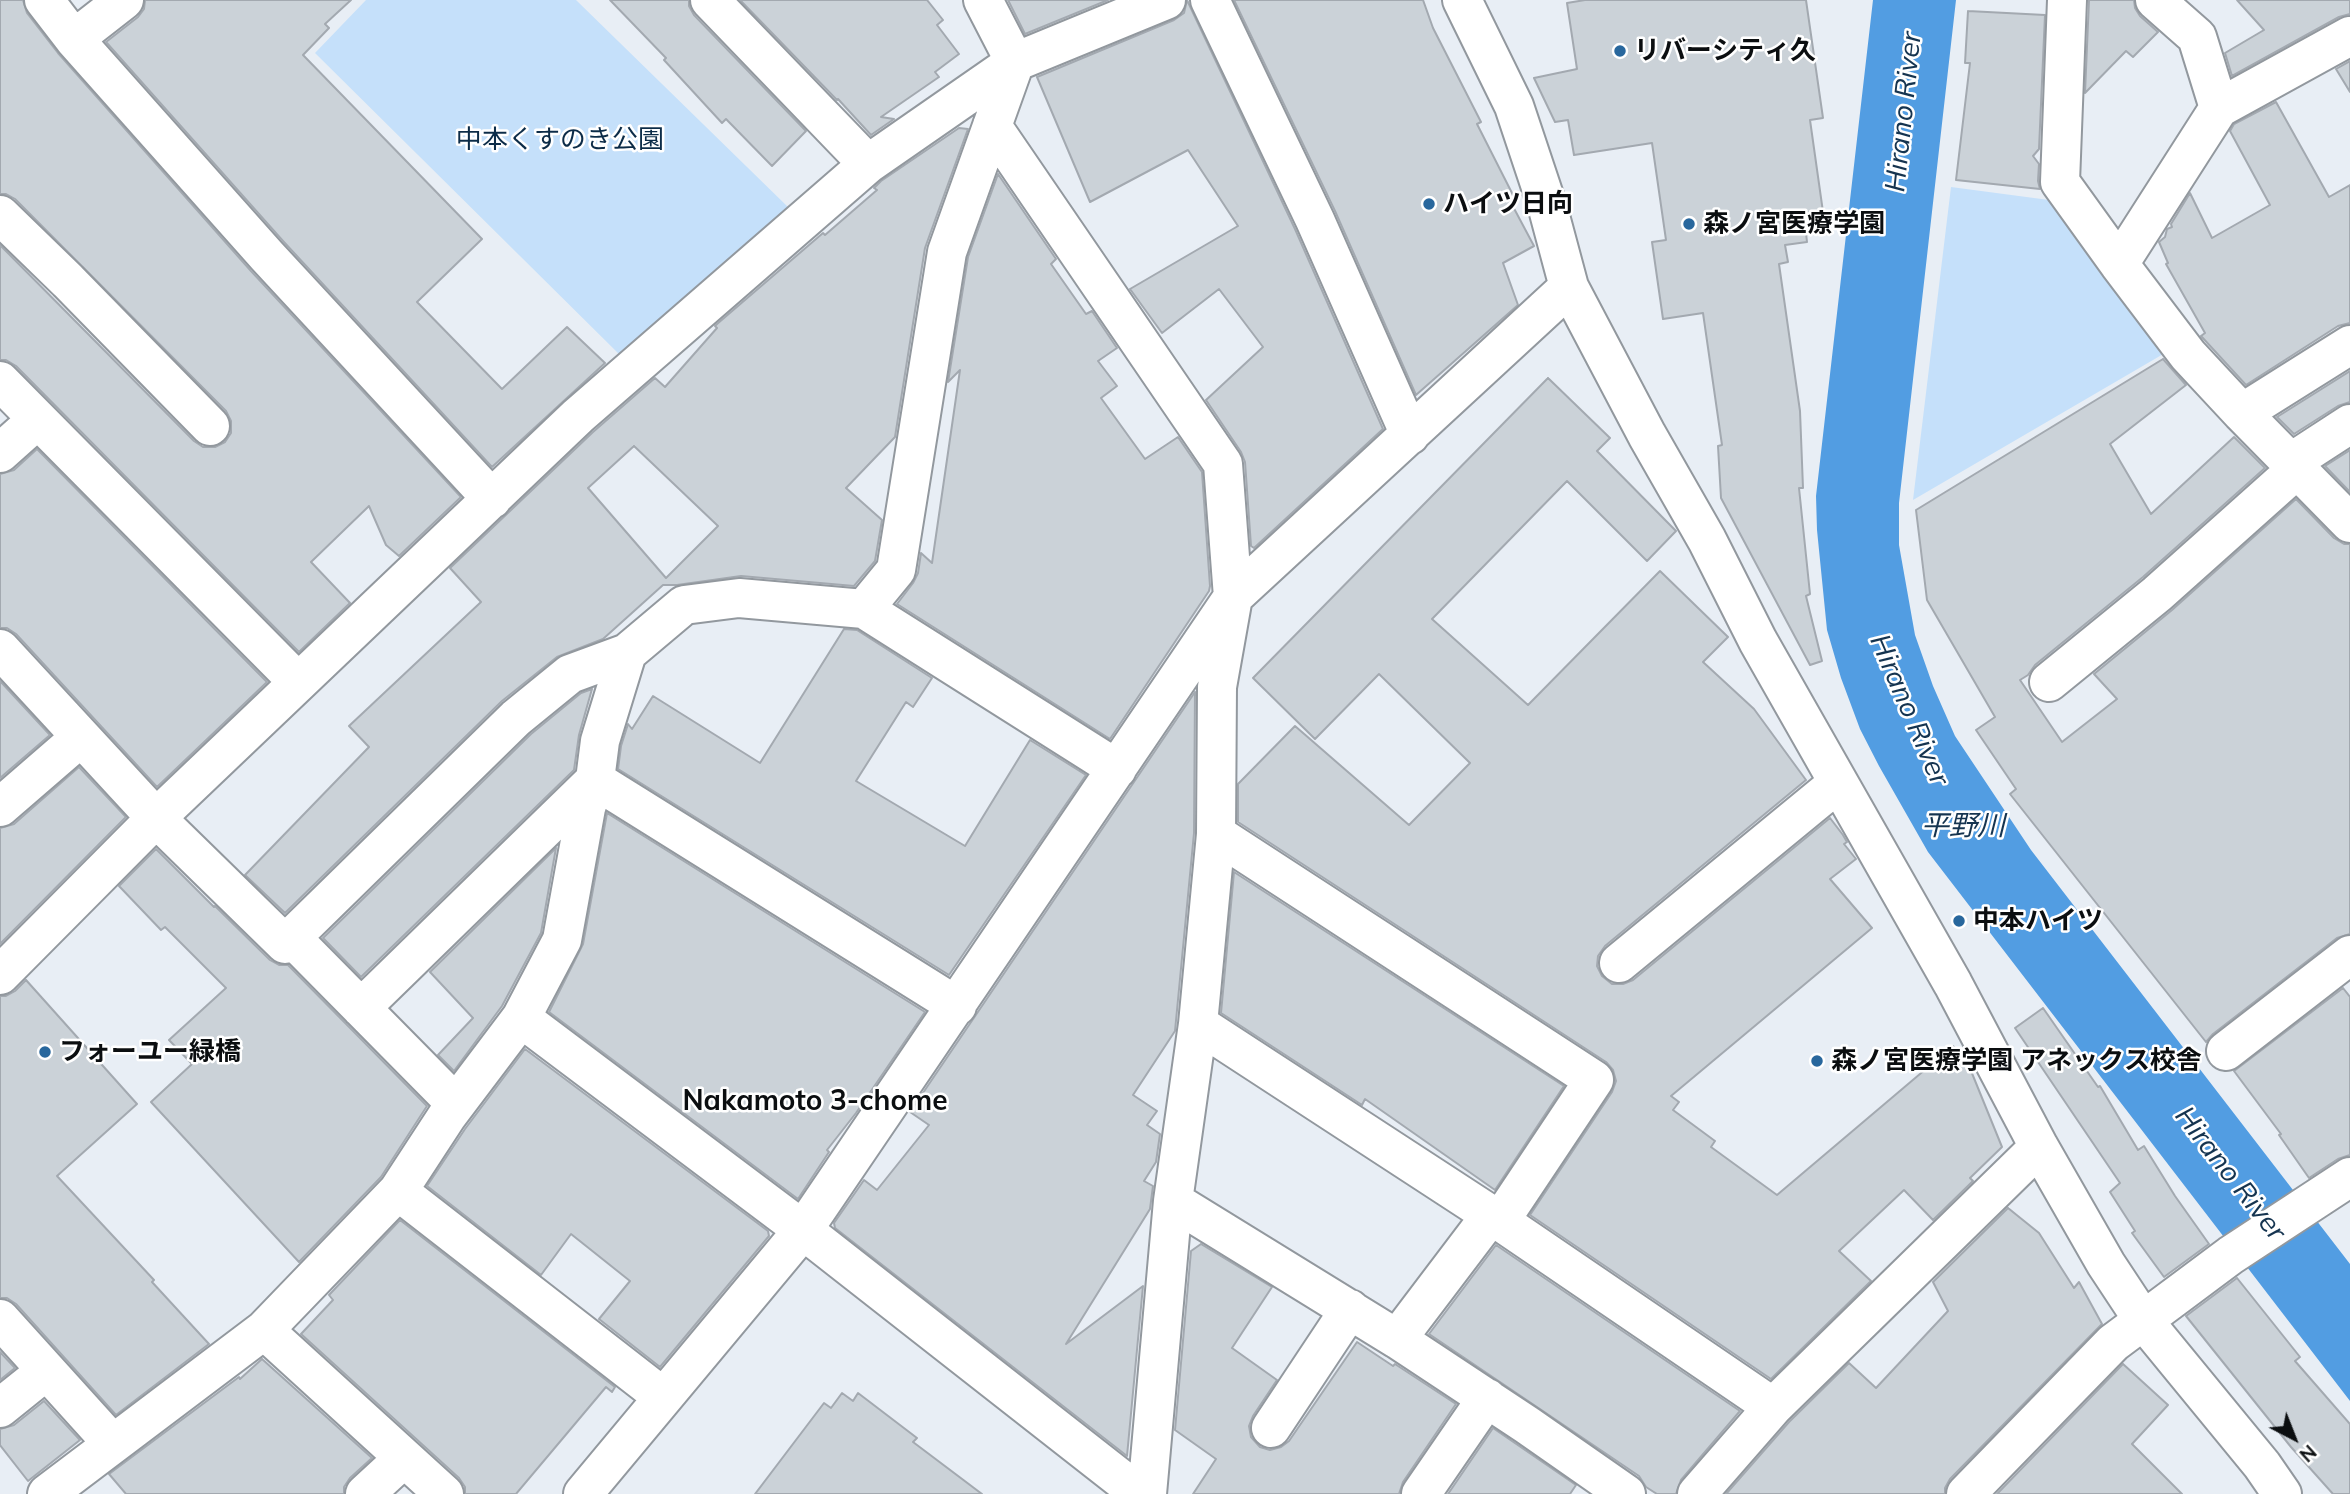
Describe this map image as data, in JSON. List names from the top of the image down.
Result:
{
  "districts": ["Nakamoto 3-chome"],
  "water": ["Hirano River", "平野川"],
  "parks": ["中本くすのき公園"],
  "places": [
    "リバーシティ久",
    "ハイツ日向",
    "森ノ宮医療学園",
    "中本ハイツ",
    "フォーユー緑橋",
    "森ノ宮医療学園 アネックス校舎"
  ],
  "north": "bottom right"
}
